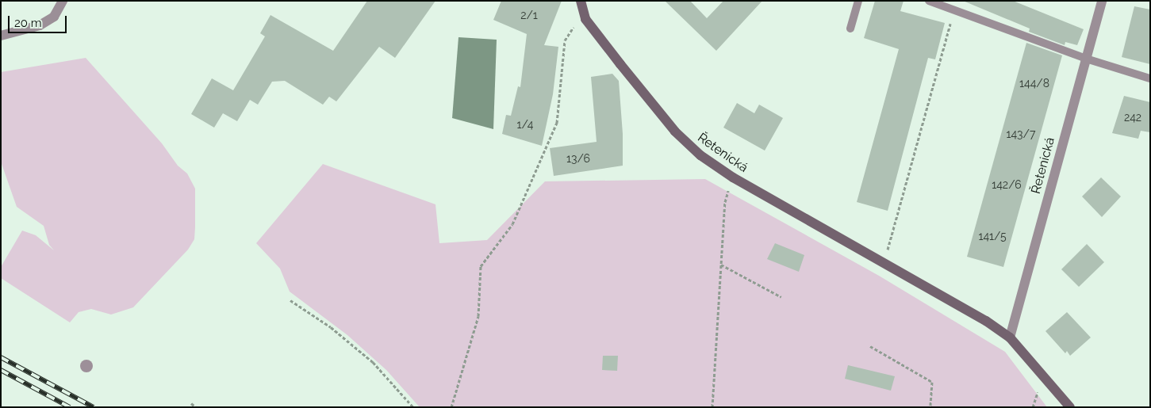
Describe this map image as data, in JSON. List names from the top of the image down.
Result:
{
  "streets": {
    "street": ["Řetenická"]
  },
  "house_numbers": [
    "2/1",
    "144/8",
    "242",
    "1/4",
    "143/7",
    "13/6",
    "142/6",
    "141/5"
  ],
  "scale_bar": "20 m"
}
